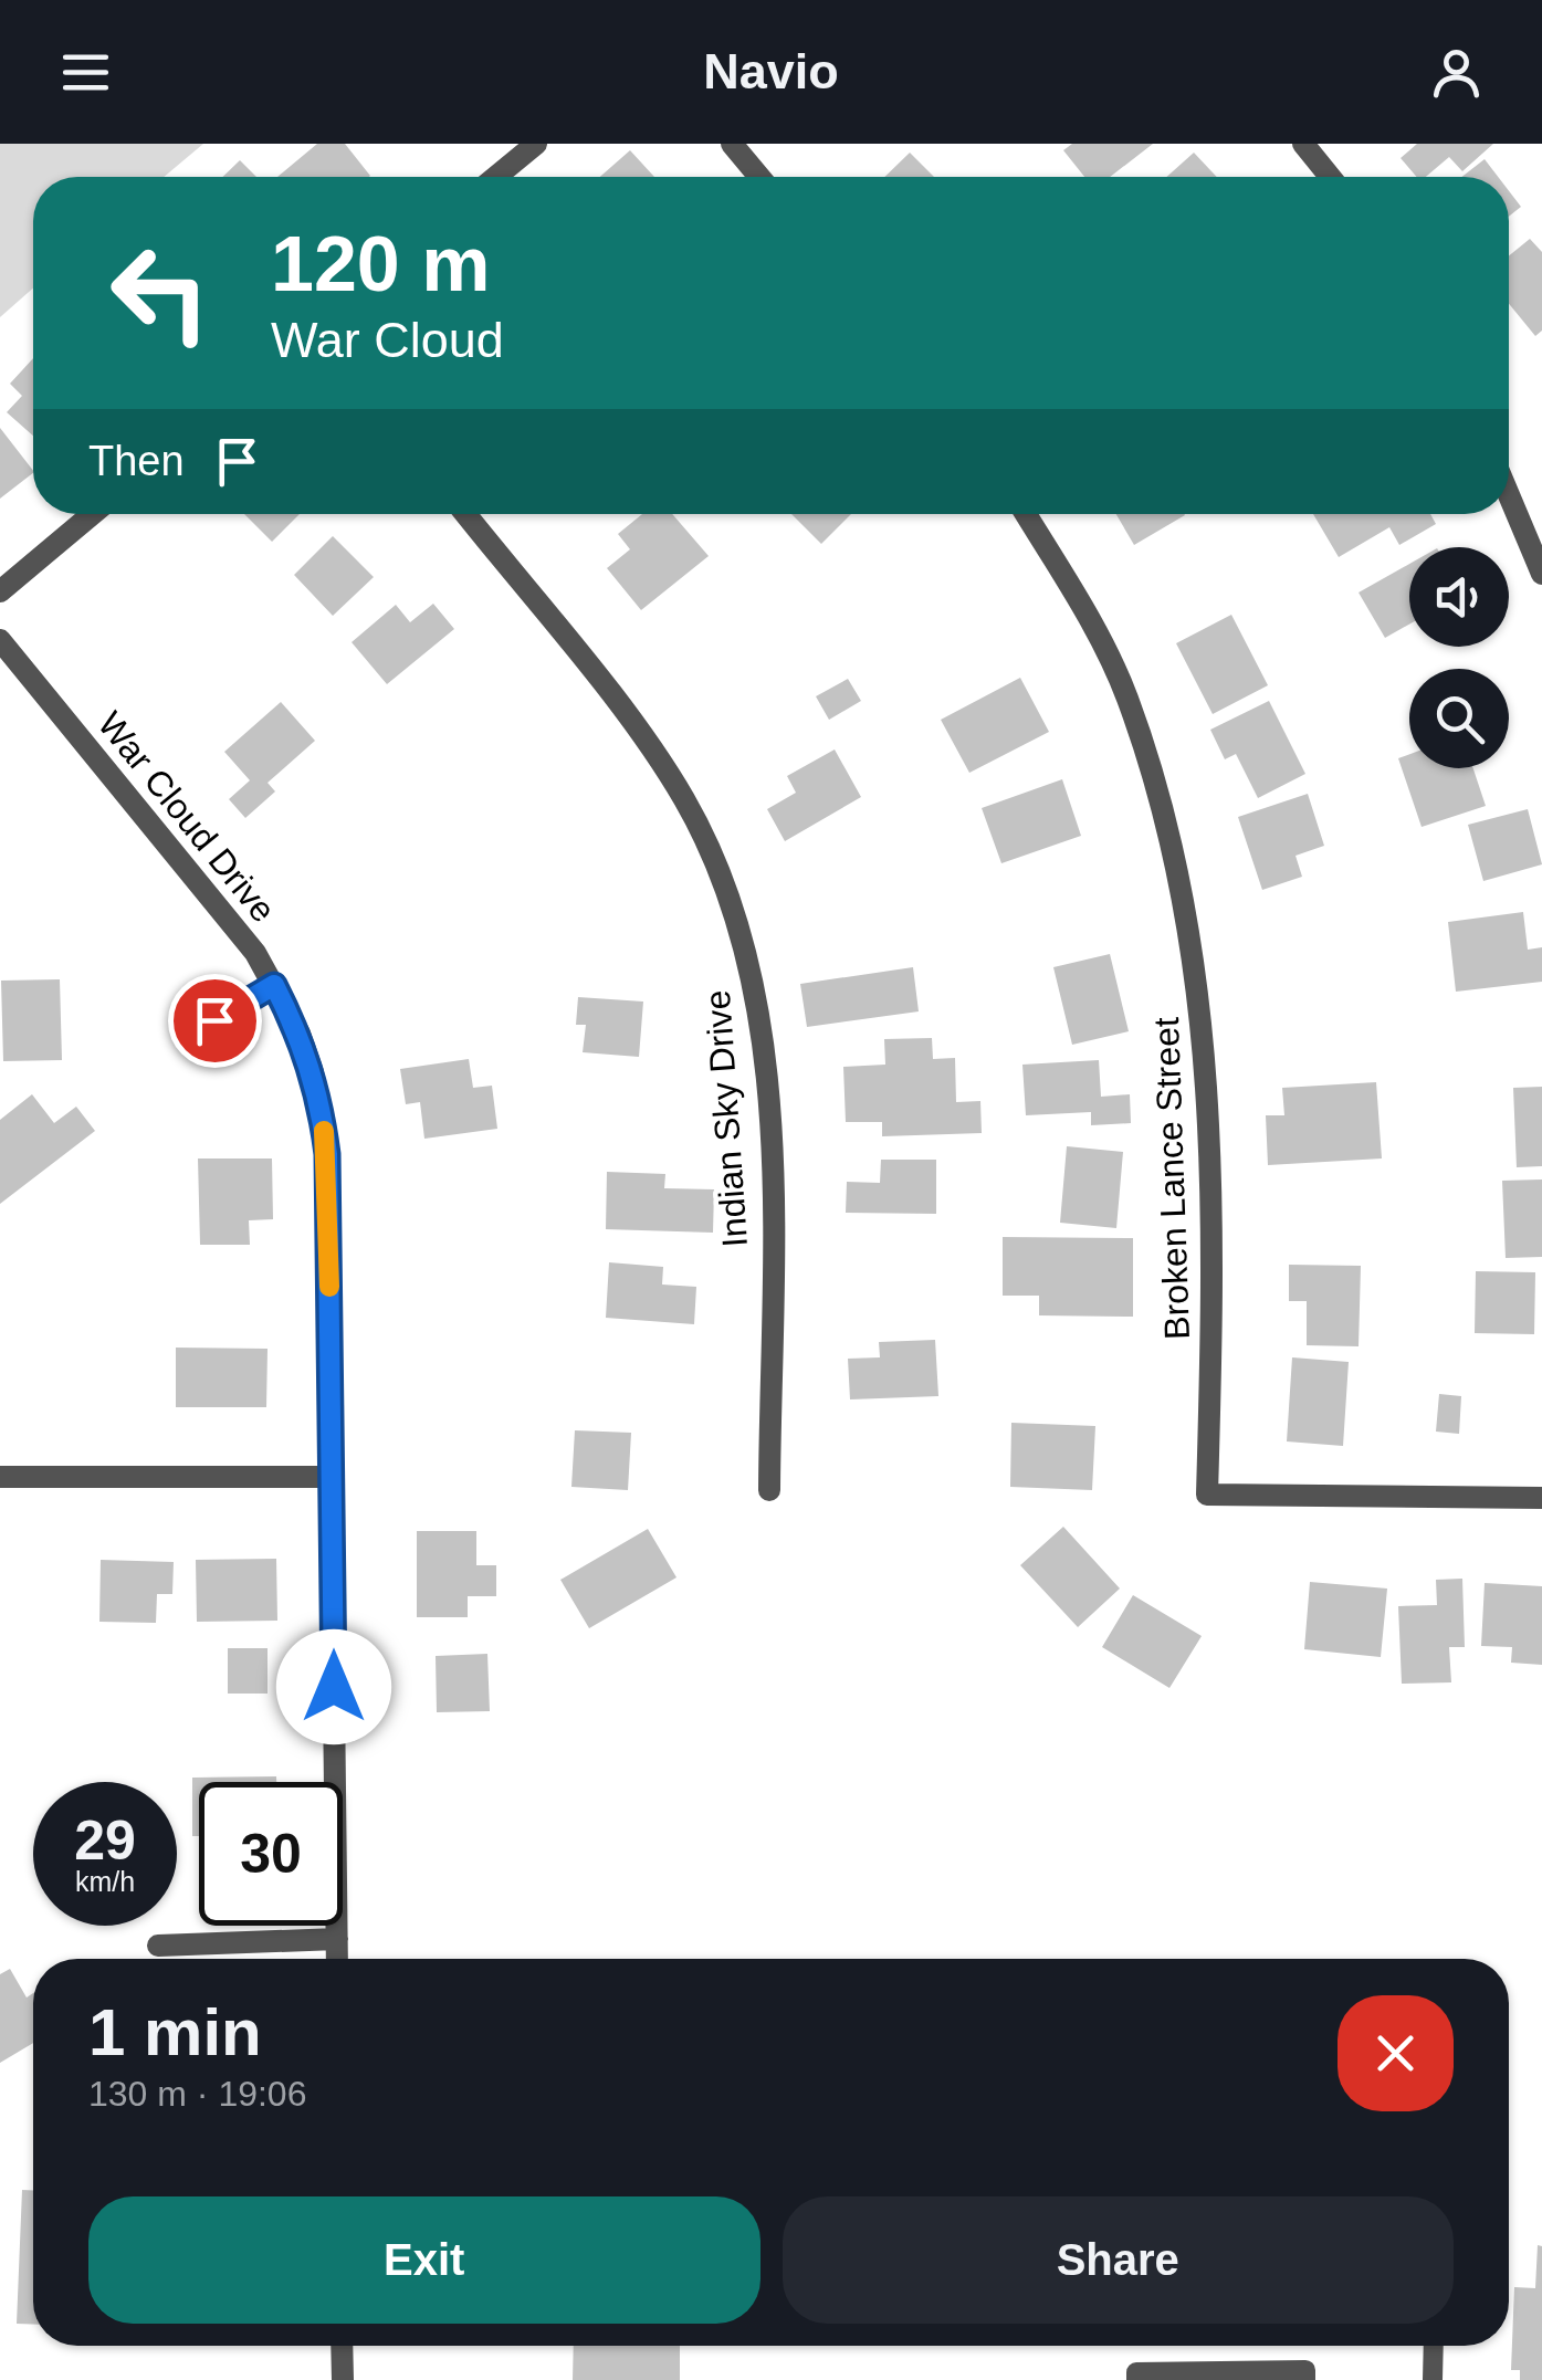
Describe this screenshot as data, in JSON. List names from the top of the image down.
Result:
{
  "streets": {
    "street": ["War Cloud Drive", "Indian Sky Drive", "Broken Lance Street"]
  },
  "page": {
    "header": "Navio",
    "turn": ["120 m", "War Cloud"],
    "then": "Then",
    "speed": "29 km/h",
    "limit": "30",
    "heading": ["1 min", "130 m · 19:06"],
    "buttons": ["Exit", "Share"]
  }
}
